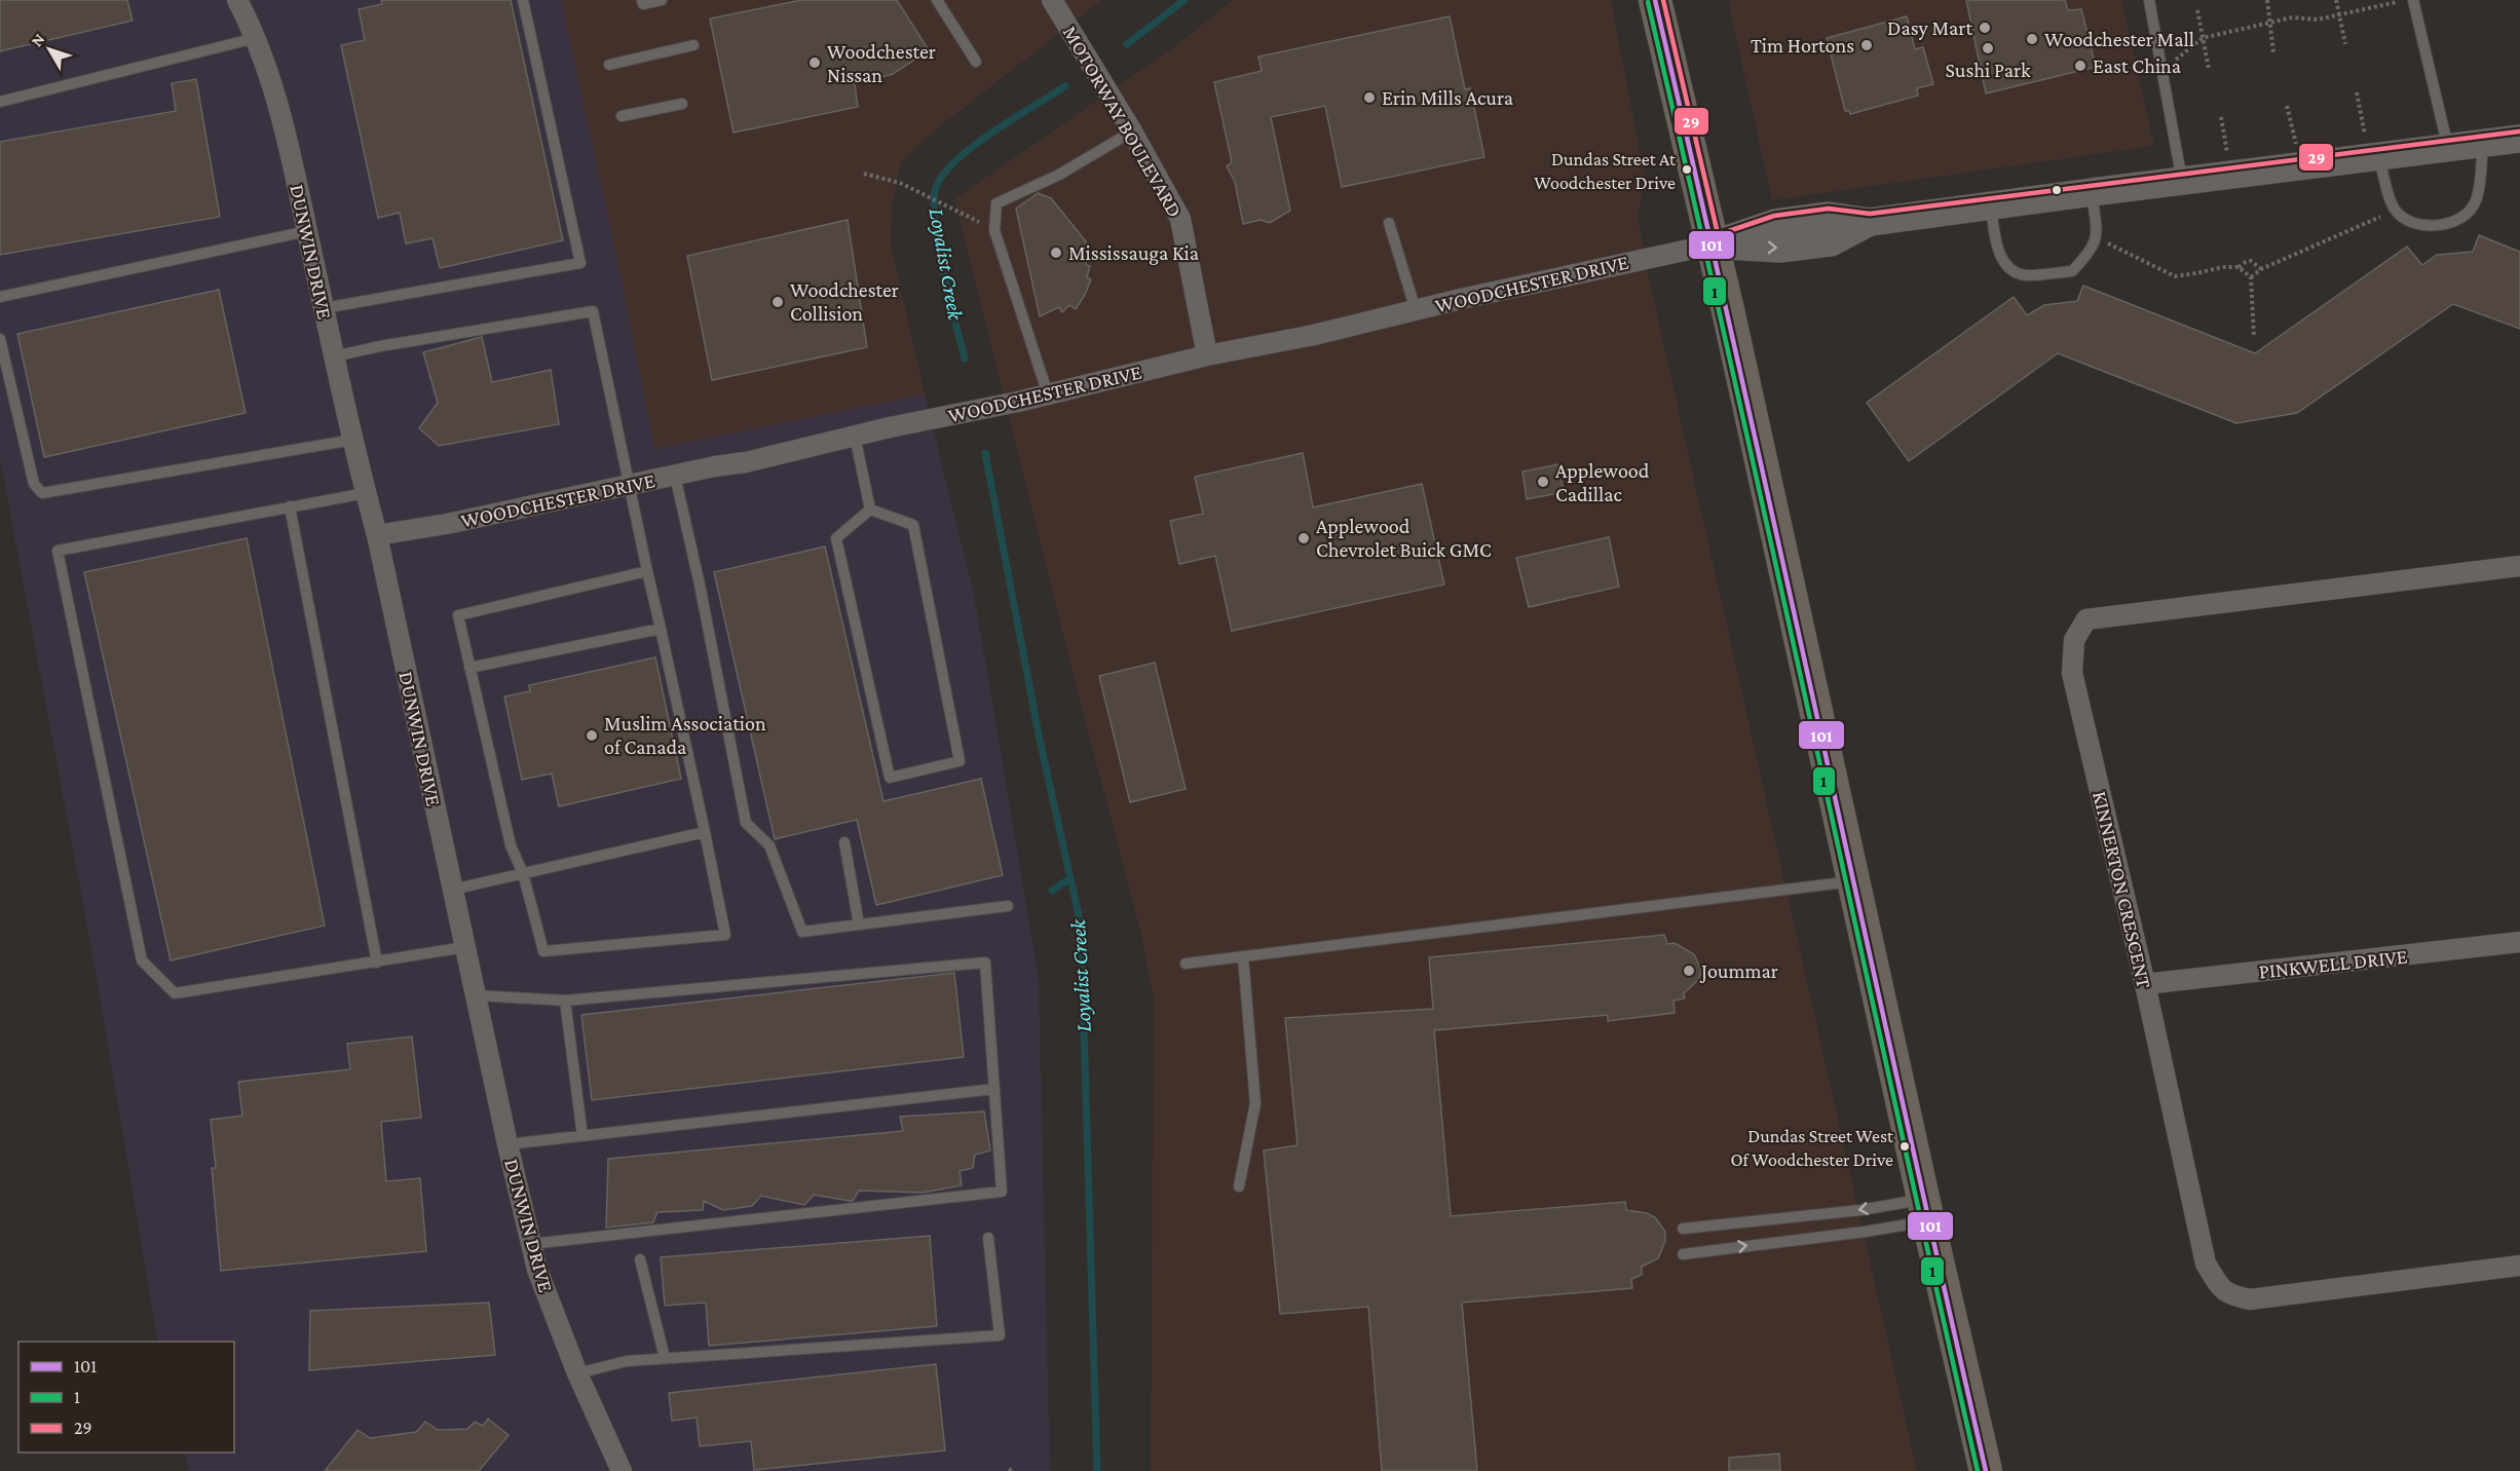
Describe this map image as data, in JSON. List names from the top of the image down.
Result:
{
  "streets": {
    "street": [
      "MOTORWAY BOULEVARD",
      "DUNWIN DRIVE",
      "WOODCHESTER DRIVE",
      "KINNERTON CRESCENT",
      "PINKWELL DRIVE"
    ]
  },
  "crossings": [
    ["MOTORWAY BOULEVARD", "WOODCHESTER DRIVE"],
    ["DUNWIN DRIVE", "WOODCHESTER DRIVE"],
    ["KINNERTON CRESCENT", "PINKWELL DRIVE"]
  ],
  "water": ["Loyalist Creek"],
  "places": [
    "Dasy Mart",
    "Woodchester Mall",
    "Tim Hortons",
    "Sushi Park",
    "Woodchester Nissan",
    "East China",
    "Erin Mills Acura",
    "Dundas Street At Woodchester Drive",
    "Mississauga Kia",
    "Woodchester Collision",
    "Applewood Cadillac",
    "Applewood Chevrolet Buick GMC",
    "Muslim Association of Canada",
    "Joummar",
    "Dundas Street West Of Woodchester Drive"
  ],
  "lines": ["transit line 101", "transit line 29", "transit line 1"],
  "legend": ["101", "1", "29"],
  "north": "top left"
}
